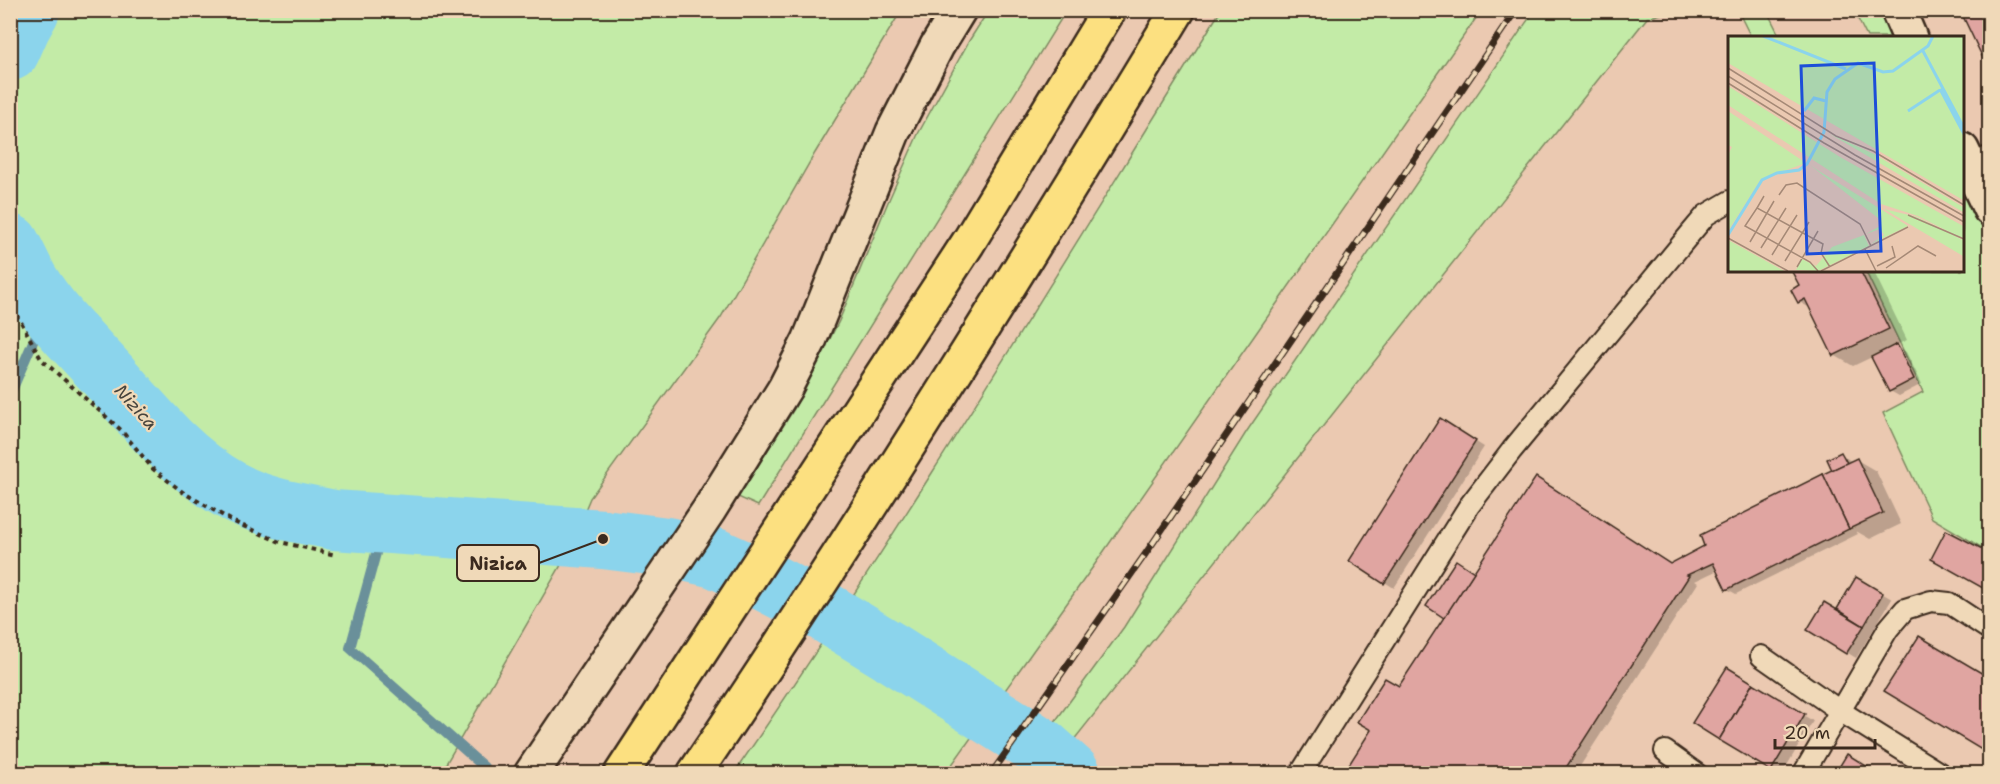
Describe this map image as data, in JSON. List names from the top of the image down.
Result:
{
  "water": ["Nizica"],
  "places": ["Nizica"],
  "scale_bar": "20 m"
}
